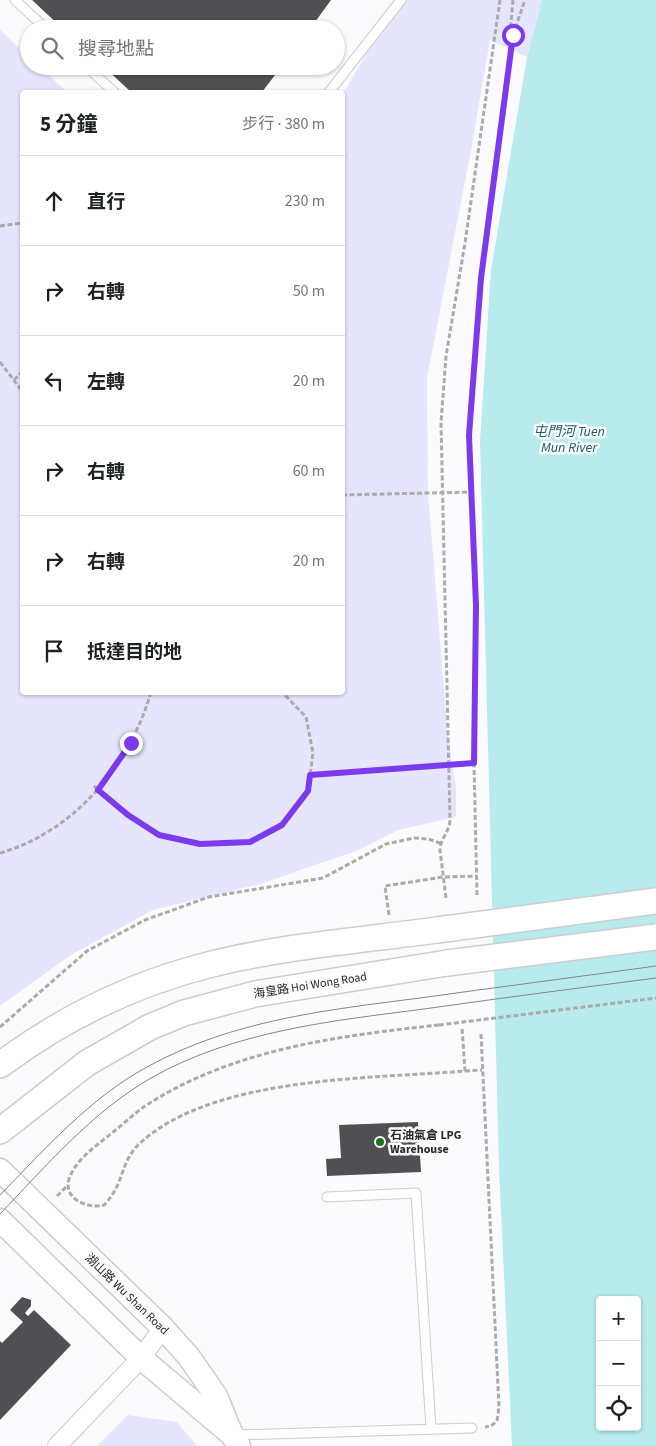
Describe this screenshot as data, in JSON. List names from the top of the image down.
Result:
{
  "streets": {
    "main road": ["海皇路 Hoi Wong Road"],
    "street": ["湖山路 Wu Shan Road"]
  },
  "water": ["屯門河 Tuen Mun River"],
  "places": ["石油氣倉 LPG Warehouse"],
  "page": {
    "search": "搜尋地點",
    "heading": ["5 分鐘", "步行 · 380 m"],
    "list": [
      ["直行", "230 m"],
      ["右轉", "50 m"],
      ["左轉", "20 m"],
      ["右轉", "60 m"],
      ["右轉", "20 m"],
      "抵達目的地"
    ],
    "map_buttons": ["+", "−"]
  }
}
